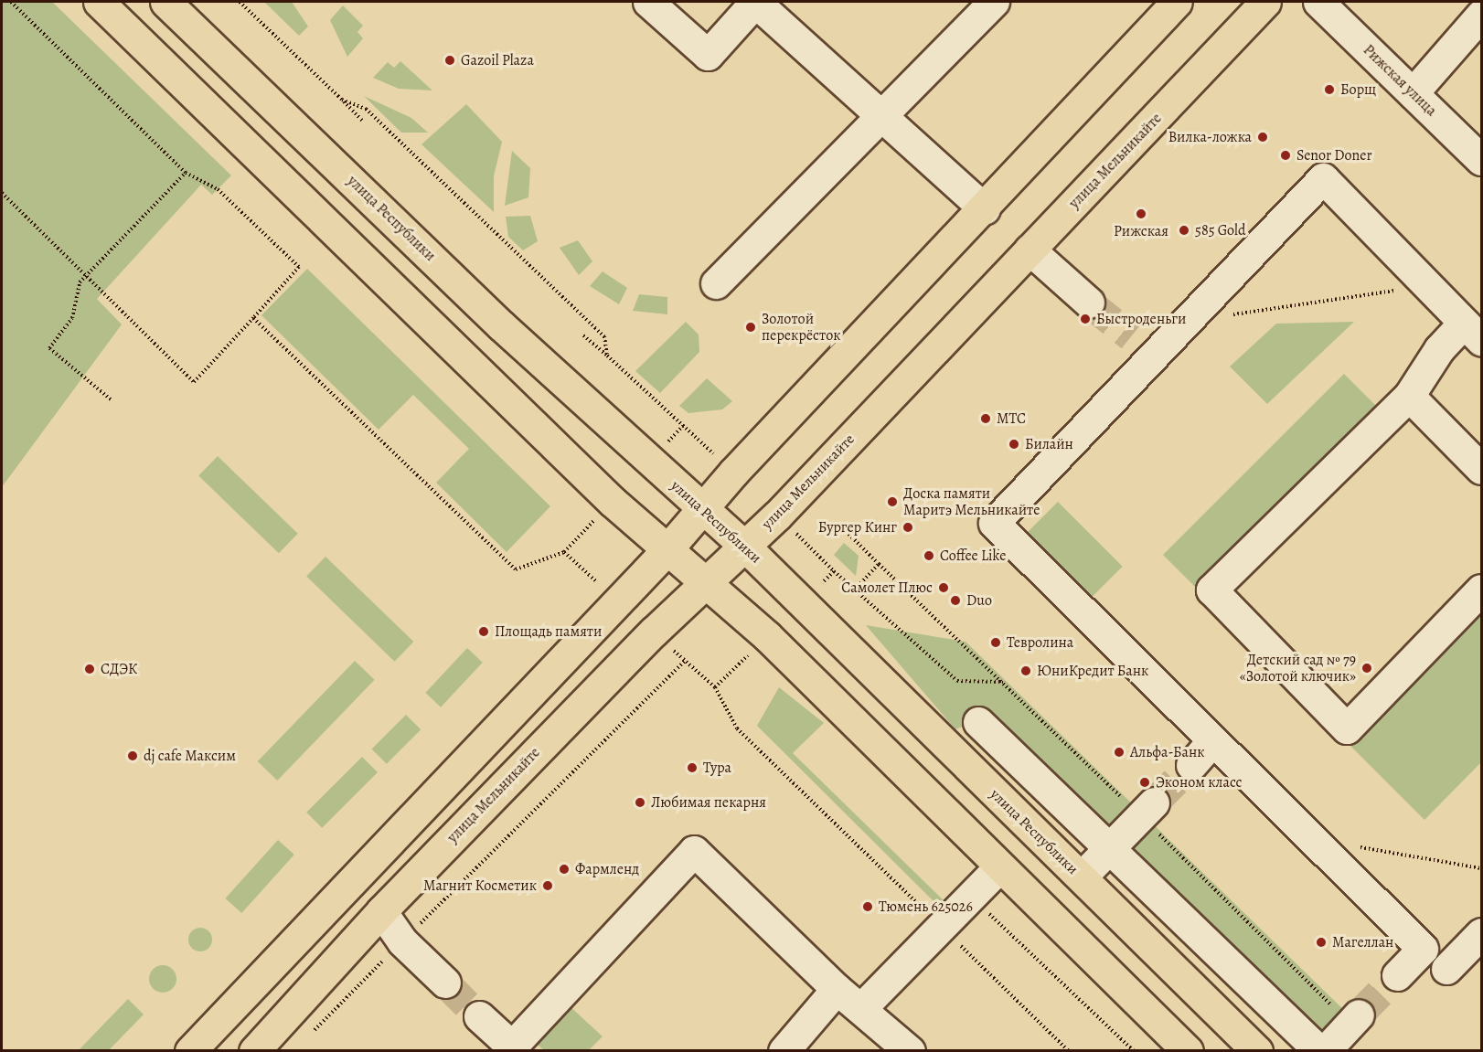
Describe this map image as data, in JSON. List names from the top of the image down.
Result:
{
  "streets": {
    "main road": ["улица Мельникайте", "улица Республики"],
    "street": ["Рижская улица"]
  },
  "crossings": [
    ["улица Мельникайте", "улица Республики"]
  ],
  "places": [
    "Gazoil Plaza",
    "Борщ",
    "Вилка-ложка",
    "Senor Doner",
    "Рижская",
    "585 Gold",
    "Быстроденьги",
    "Золотой перекрёсток",
    "МТС",
    "Билайн",
    "Доска памяти Маритэ Мельникайте",
    "Бургер Кинг",
    "Coffee Like",
    "Самолет Плюс",
    "Duo",
    "Площадь памяти",
    "Тевролина",
    "Детский сад № 79 «Золотой ключик»",
    "СДЭК",
    "ЮниКредит Банк",
    "Альфа-Банк",
    "dj cafe Максим",
    "Тура",
    "Эконом класс",
    "Любимая пекарня",
    "Фармленд",
    "Магнит Косметик",
    "Тюмень 625026",
    "Магеллан"
  ]
}
